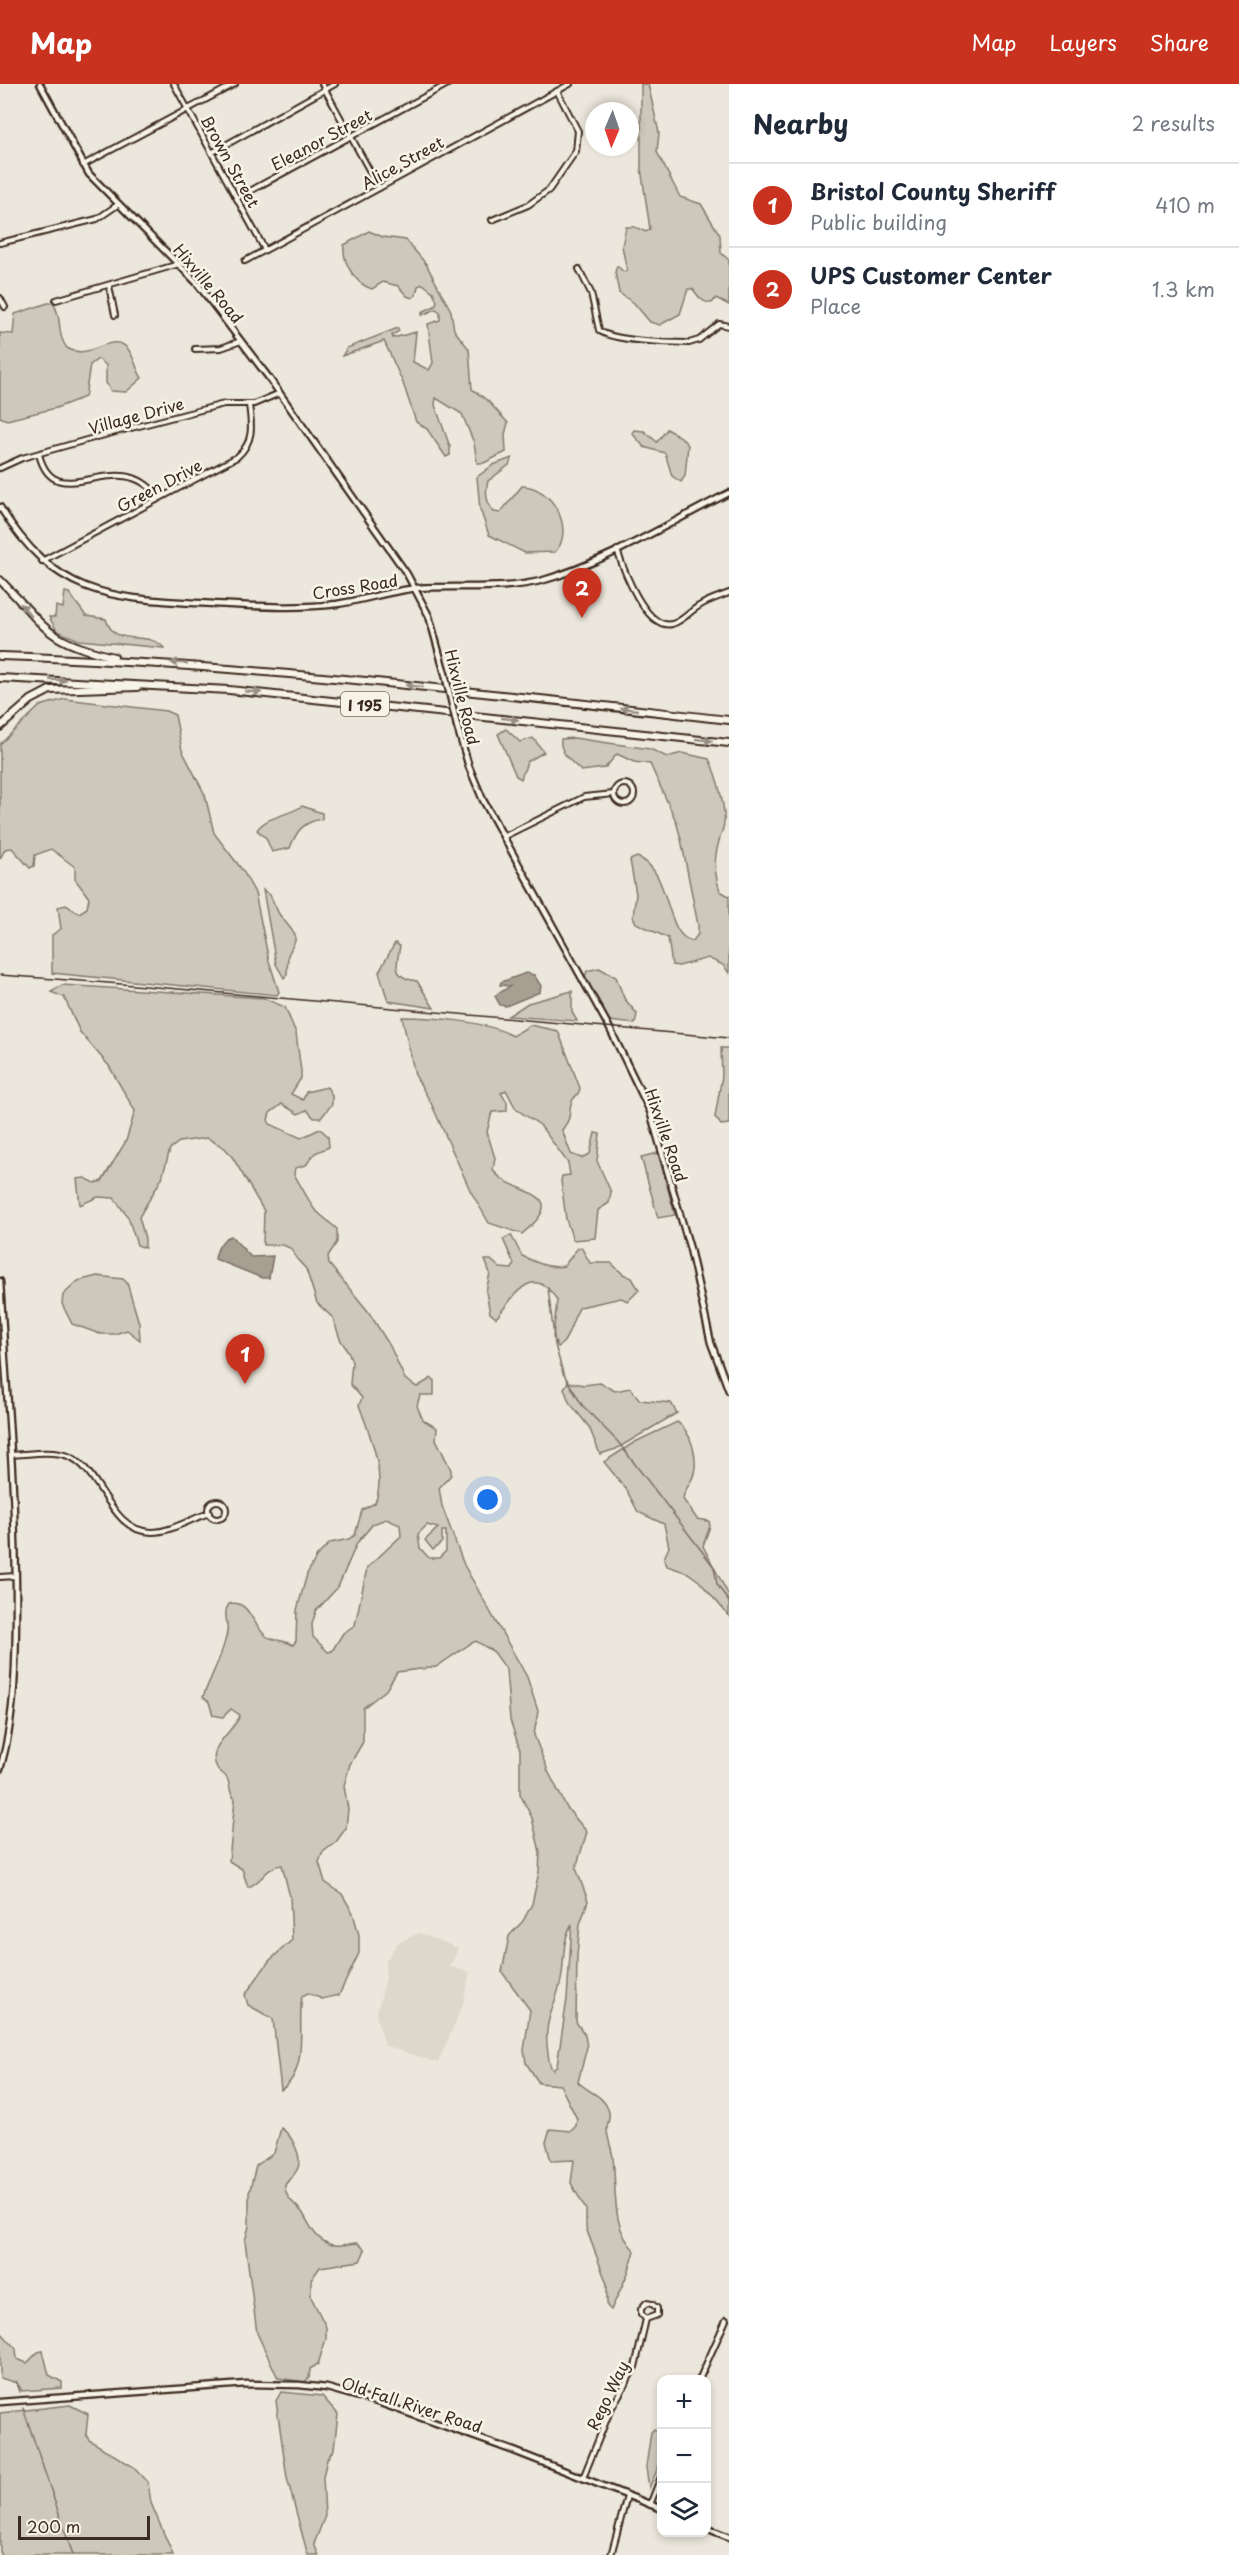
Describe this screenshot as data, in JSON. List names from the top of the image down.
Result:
{
  "streets": {
    "highway": ["I 195"],
    "street": [
      "Eleanor Street",
      "Brown Street",
      "Alice Street",
      "Hixville Road",
      "Village Drive",
      "Green Drive",
      "Cross Road",
      "Rego Way",
      "Old Fall River Road"
    ]
  },
  "crossings": [
    ["Eleanor Street", "Brown Street"],
    ["Brown Street", "Alice Street"],
    ["Hixville Road", "Village Drive"],
    ["Hixville Road", "Cross Road"],
    ["Village Drive", "Green Drive"],
    ["Green Drive", "Cross Road"],
    ["Rego Way", "Old Fall River Road"]
  ],
  "scale_bar": "200 m",
  "north": "bottom",
  "page": {
    "header": "Map",
    "nav": ["Map", "Layers", "Share"],
    "heading": ["Nearby", "2 results"],
    "list": [
      {
        "mark": "1",
        "name": "Bristol County Sheriff",
        "note": "Public building",
        "value": "410 m"
      },
      {
        "mark": "2",
        "name": "UPS Customer Center",
        "note": "Place",
        "value": "1.3 km"
      }
    ],
    "pins": ["2", "1"],
    "map_buttons": ["+", "−"],
    "scale": "200 m"
  }
}
